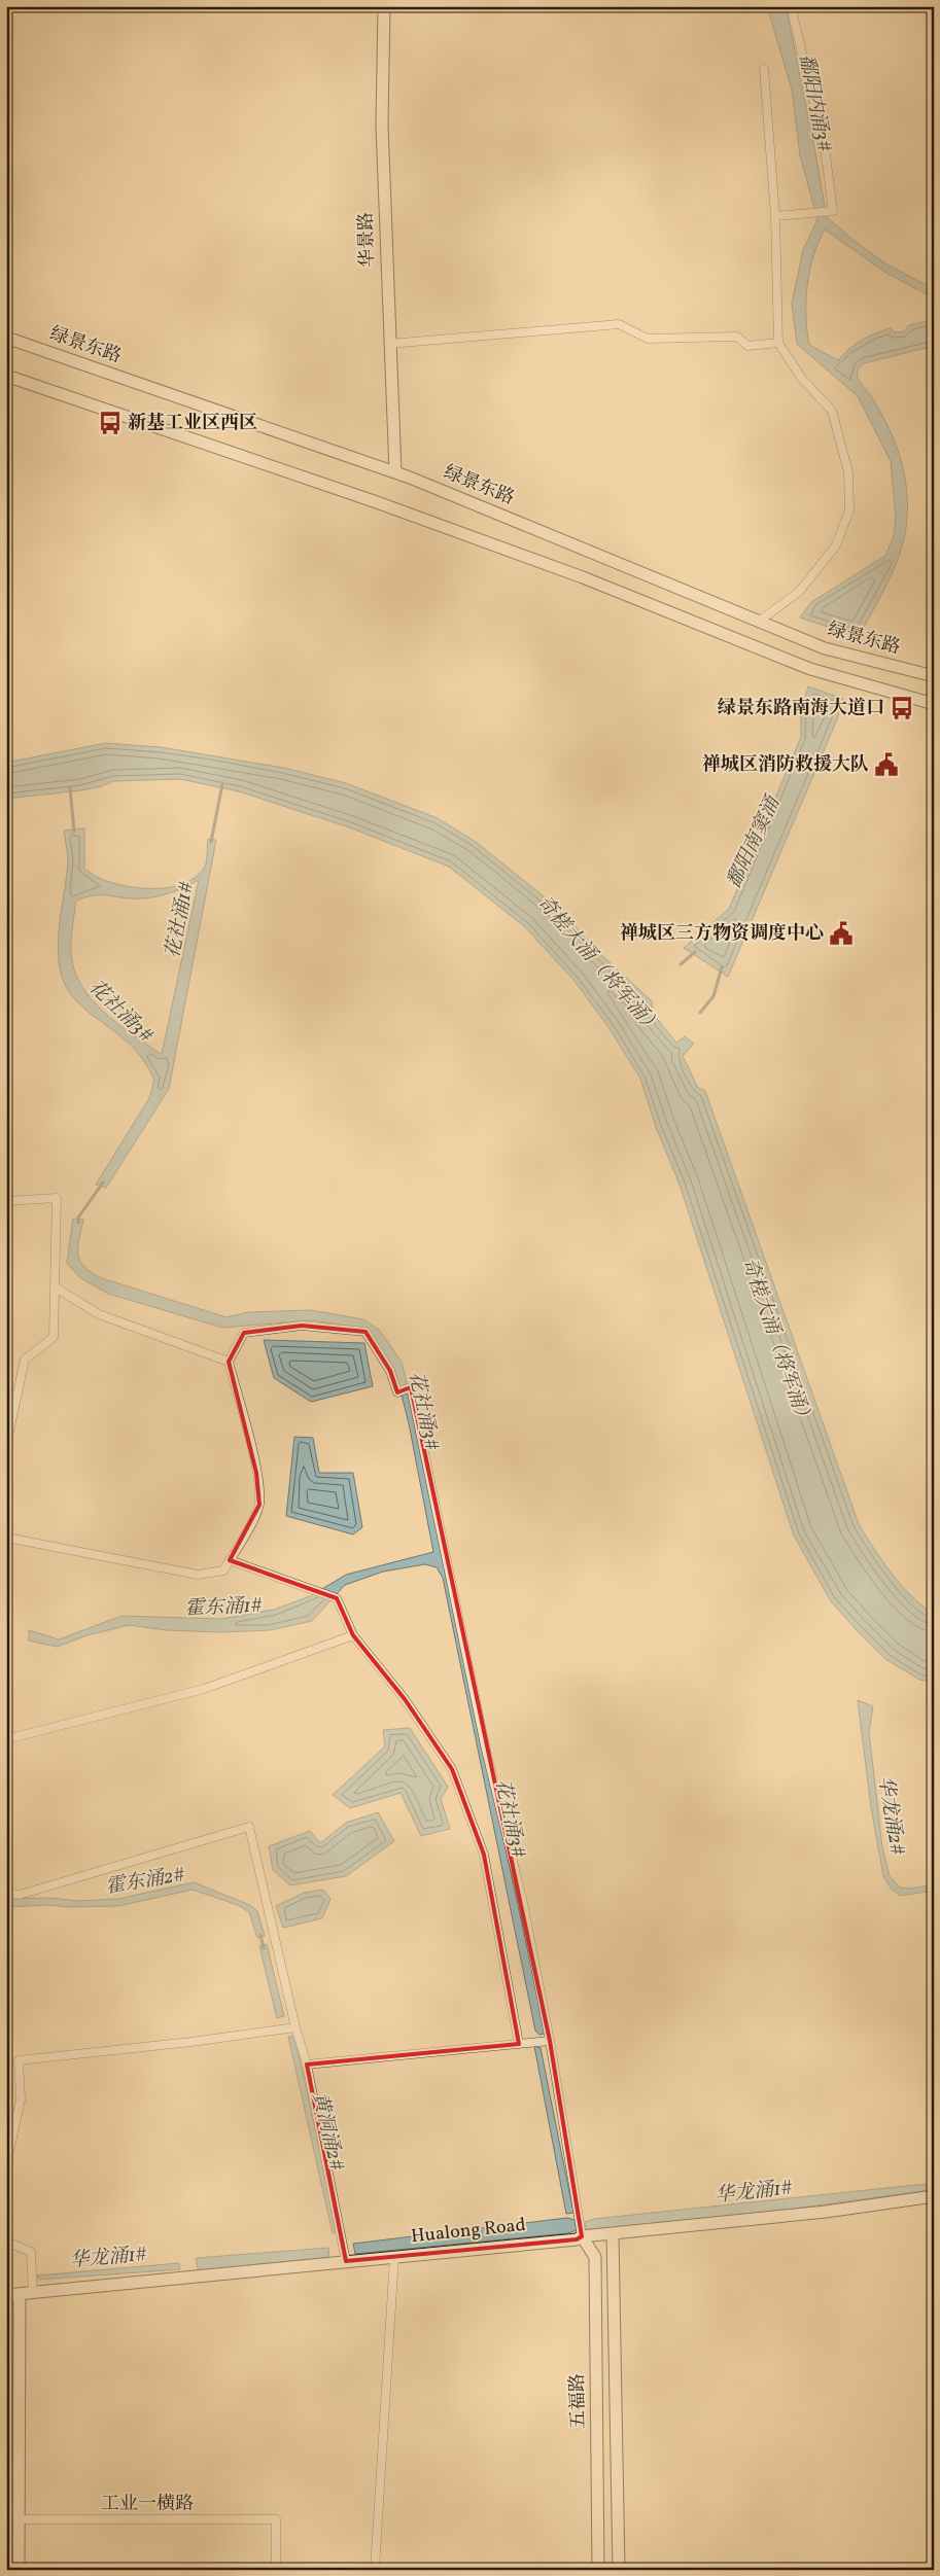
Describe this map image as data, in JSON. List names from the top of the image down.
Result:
{
  "streets": {
    "street": [
      "华景路",
      "绿景东路",
      "Hualong Road",
      "五福路",
      "工业一横路"
    ]
  },
  "crossings": [
    ["华景路", "绿景东路"],
    ["Hualong Road", "五福路"]
  ],
  "water": [
    "鄱阳内涌3#",
    "鄱阳南窦涌",
    "花社涌1#",
    "奇槎大涌（将军涌）",
    "花社涌3#",
    "霍东涌1#",
    "华龙涌2#",
    "霍东涌2#",
    "黄洞涌2#",
    "华龙涌1#"
  ],
  "places": {
    "bus stop": ["新基工业区西区", "绿景东路南海大道口"],
    "public building": ["禅城区消防救援大队", "禅城区三方物资调度中心"]
  }
}
